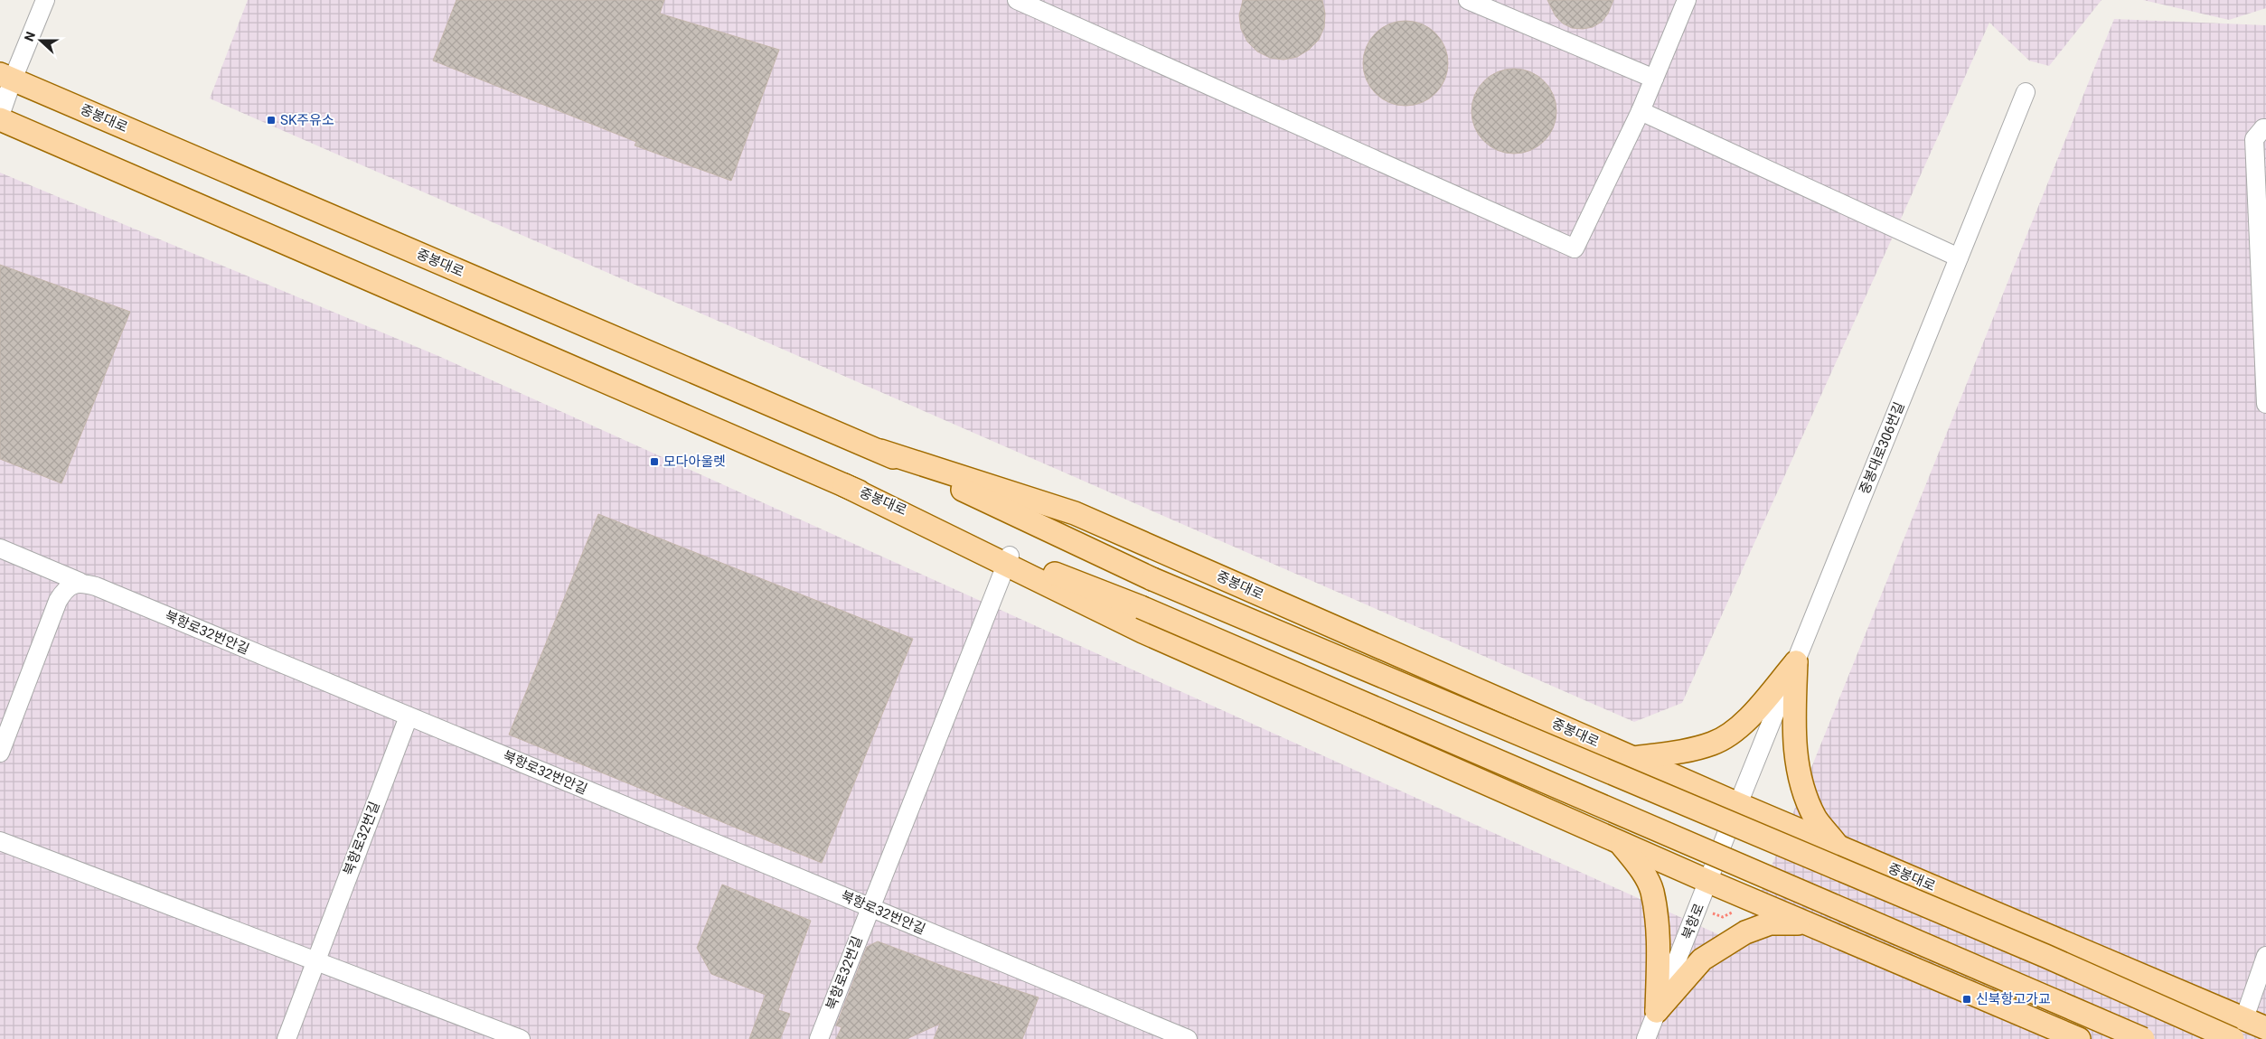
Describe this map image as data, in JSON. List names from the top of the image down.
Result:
{
  "streets": {
    "main road": ["중봉대로"],
    "street": [
      "중봉대로306번길",
      "북항로32번안길",
      "북항로32번길",
      "북항로"
    ]
  },
  "crossings": [
    ["중봉대로", "중봉대로306번길"],
    ["중봉대로", "북항로32번길"],
    ["중봉대로", "북항로"],
    ["중봉대로306번길", "북항로"],
    ["북항로32번안길", "북항로32번길"]
  ],
  "places": {
    "transit": ["SK주유소", "모다아울렛", "신북항고가교"]
  },
  "north": "left"
}
